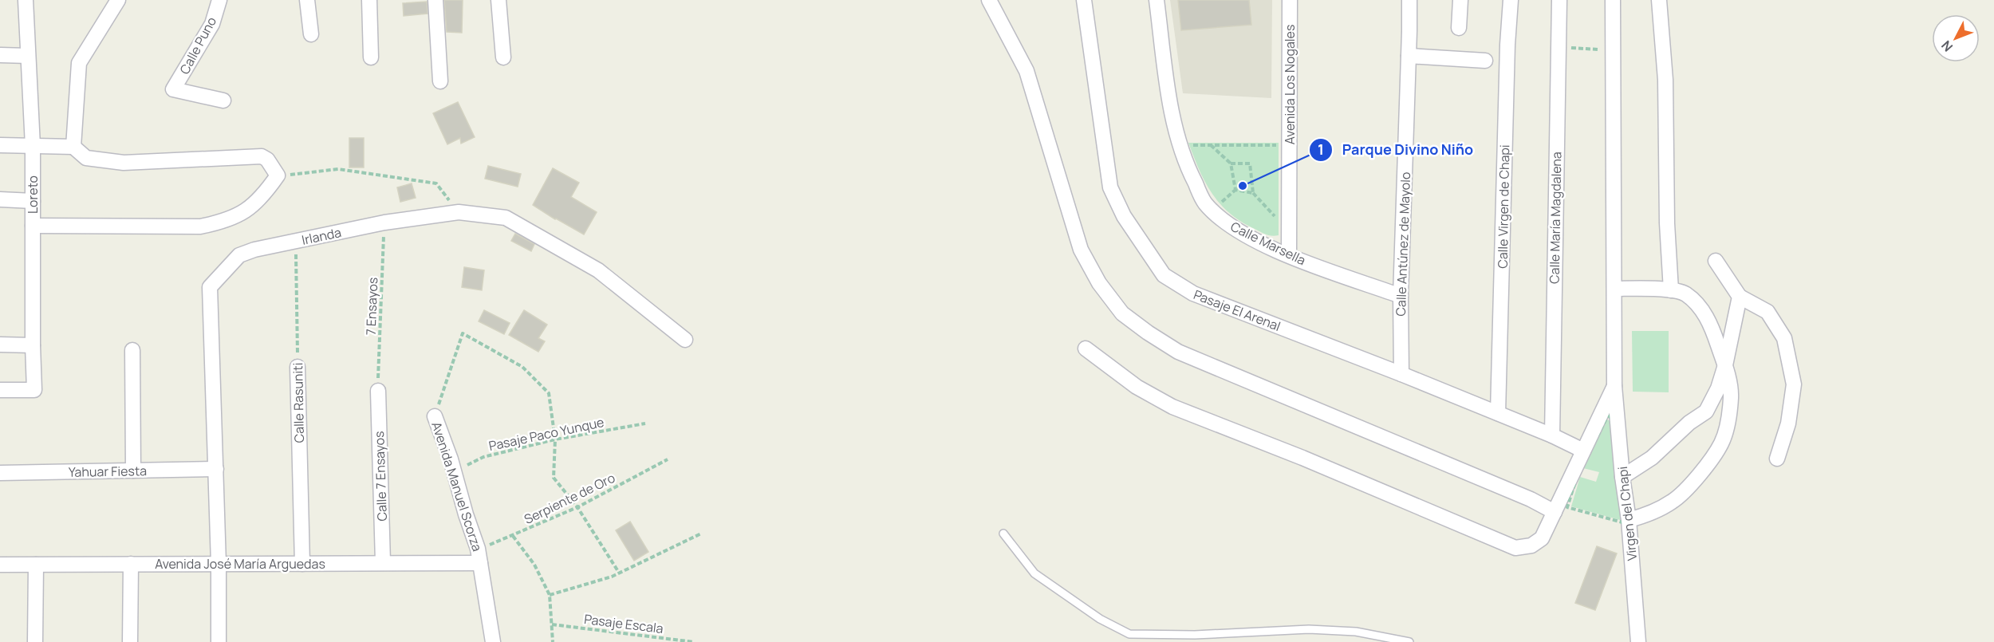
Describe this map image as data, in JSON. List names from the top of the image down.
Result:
{
  "streets": {
    "street": [
      "Calle Puno",
      "Avenida Los Nogales",
      "Loreto",
      "Calle Virgen de Chapi",
      "Calle María Magdalena",
      "Irlanda",
      "Calle Marsella",
      "Calle Antúnez de Mayolo",
      "Pasaje El Arenal",
      "Calle Rasuniti",
      "Yahuar Fiesta",
      "Calle 7 Ensayos",
      "Avenida Manuel Scorza",
      "Virgen del Chapi",
      "Avenida José María Arguedas"
    ],
    "path": [
      "7 Ensayos",
      "Pasaje Paco Yunque",
      "Serpiente de Oro",
      "Pasaje Escala"
    ]
  },
  "crossings": [
    ["Avenida Los Nogales", "Calle Marsella"],
    ["Calle Virgen de Chapi", "Pasaje El Arenal"],
    ["Calle María Magdalena", "Pasaje El Arenal"],
    ["Irlanda", "7 Ensayos"],
    ["Irlanda", "Calle Rasuniti"],
    ["Irlanda", "Yahuar Fiesta"],
    ["Irlanda", "Avenida José María Arguedas"],
    ["Calle Marsella", "Calle Antúnez de Mayolo"],
    ["Calle Antúnez de Mayolo", "Pasaje El Arenal"],
    ["7 Ensayos", "Calle 7 Ensayos"],
    ["Calle Rasuniti", "Avenida José María Arguedas"],
    ["Pasaje Paco Yunque", "Avenida Manuel Scorza"],
    ["Calle 7 Ensayos", "Avenida José María Arguedas"],
    ["Avenida Manuel Scorza", "Serpiente de Oro"],
    ["Avenida Manuel Scorza", "Avenida José María Arguedas"],
    ["Serpiente de Oro", "Avenida José María Arguedas"]
  ],
  "places": ["Parque Divino Niño"],
  "north": "bottom left"
}
